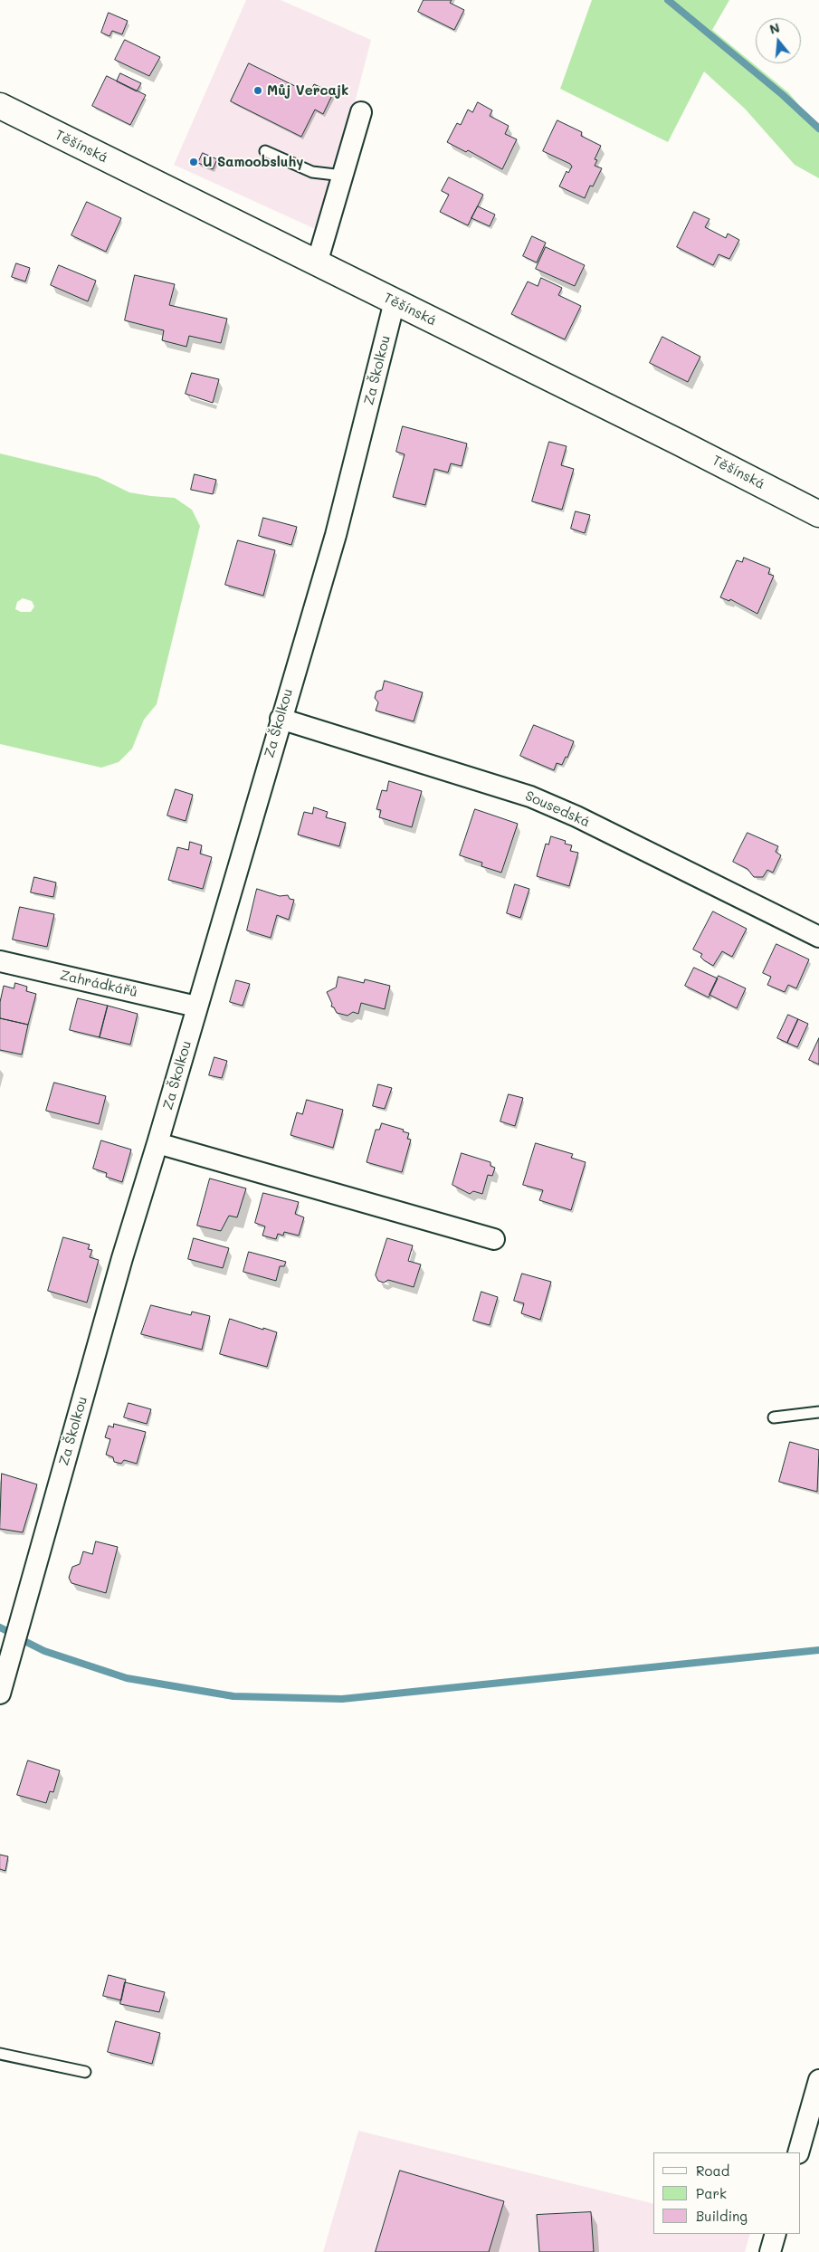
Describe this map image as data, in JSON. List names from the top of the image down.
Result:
{
  "streets": {
    "main road": ["Těšínská"],
    "street": ["Za Školkou", "Sousedská", "Zahrádkářů"]
  },
  "crossings": [
    ["Těšínská", "Za Školkou"],
    ["Za Školkou", "Sousedská"],
    ["Za Školkou", "Zahrádkářů"]
  ],
  "places": ["Můj Vercajk", "U Samoobsluhy"],
  "legend": ["Road", "Park", "Building"],
  "north": "top"
}
